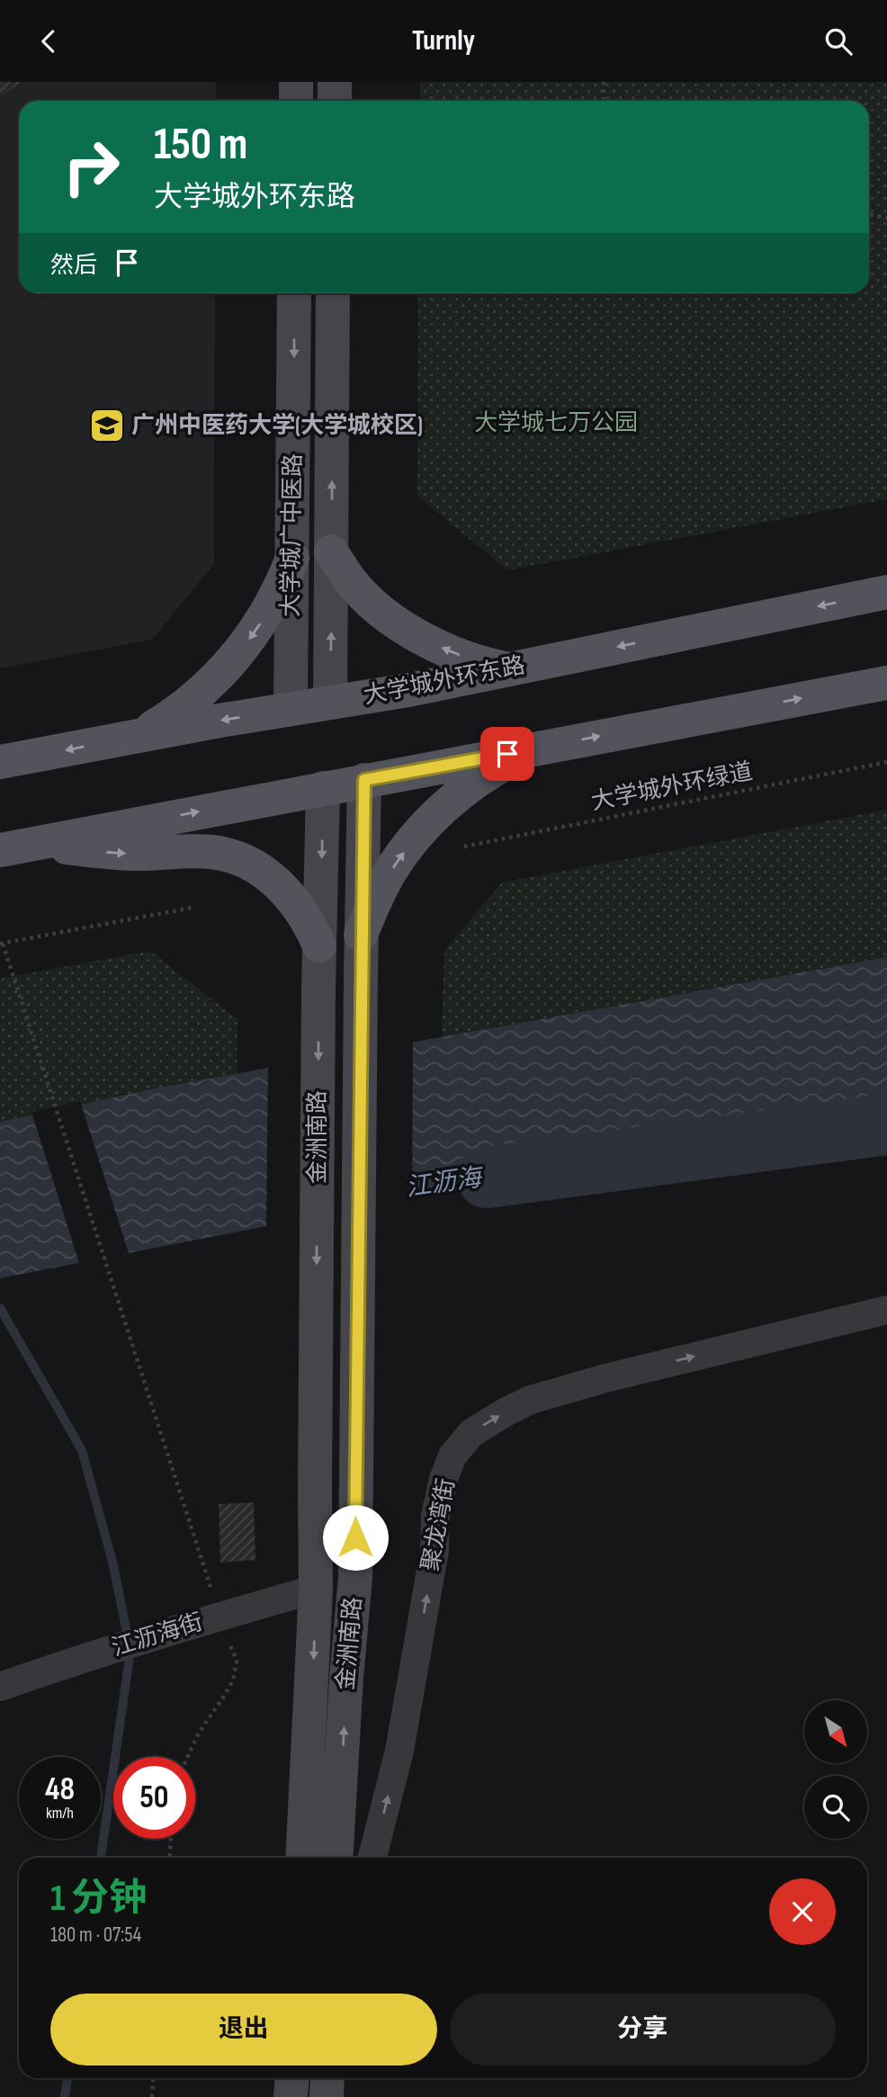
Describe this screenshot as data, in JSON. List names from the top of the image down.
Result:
{
  "streets": {
    "main road": ["大学城广中医路", "大学城外环东路", "金洲南路"],
    "street": ["聚龙湾街", "江沥海街"],
    "path": ["大学城外环绿道"]
  },
  "crossings": [
    ["大学城广中医路", "大学城外环东路"],
    ["金洲南路", "江沥海街"]
  ],
  "one_way": ["聚龙湾街"],
  "water": ["江沥海"],
  "parks": ["大学城七万公园"],
  "places": {
    "school or university": ["广州中医药大学(大学城校区)"]
  },
  "north": "bottom right",
  "page": {
    "header": "Turnly",
    "turn": ["150 m", "大学城外环东路"],
    "then": "然后",
    "speed": "48 km/h",
    "limit": "50",
    "heading": ["1 分钟", "180 m · 07:54"],
    "buttons": ["退出", "分享"]
  }
}
